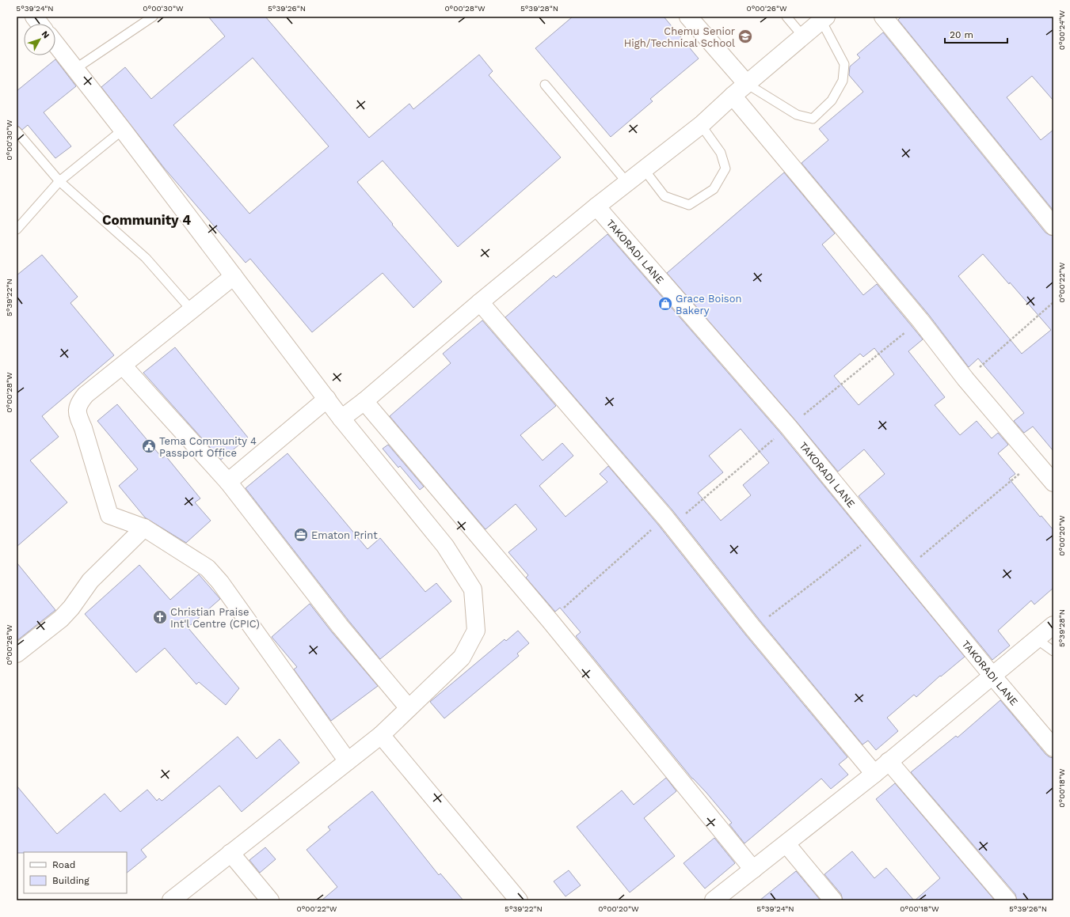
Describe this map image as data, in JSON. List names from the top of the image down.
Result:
{
  "streets": {
    "street": ["TAKORADI LANE"]
  },
  "districts": ["Community 4"],
  "places": {
    "school or university": ["Chemu Senior High/Technical School"],
    "shop": ["Grace Boison Bakery"],
    "public building": ["Tema Community 4 Passport Office"],
    "office": ["Ematon Print"],
    "church": ["Christian Praise Int'l Centre (CPIC)"]
  },
  "legend": ["Road", "Building"],
  "scale_bar": "20 m",
  "north": "top right",
  "coordinates": [
    "5°39'24\"N",
    "0°00'30\"W",
    "5°39'26\"N",
    "0°00'28\"W",
    "5°39'28\"N",
    "0°00'26\"W",
    "0°00'24\"W",
    "0°00'22\"W",
    "5°39'22\"N",
    "0°00'20\"W",
    "0°00'18\"W"
  ]
}
